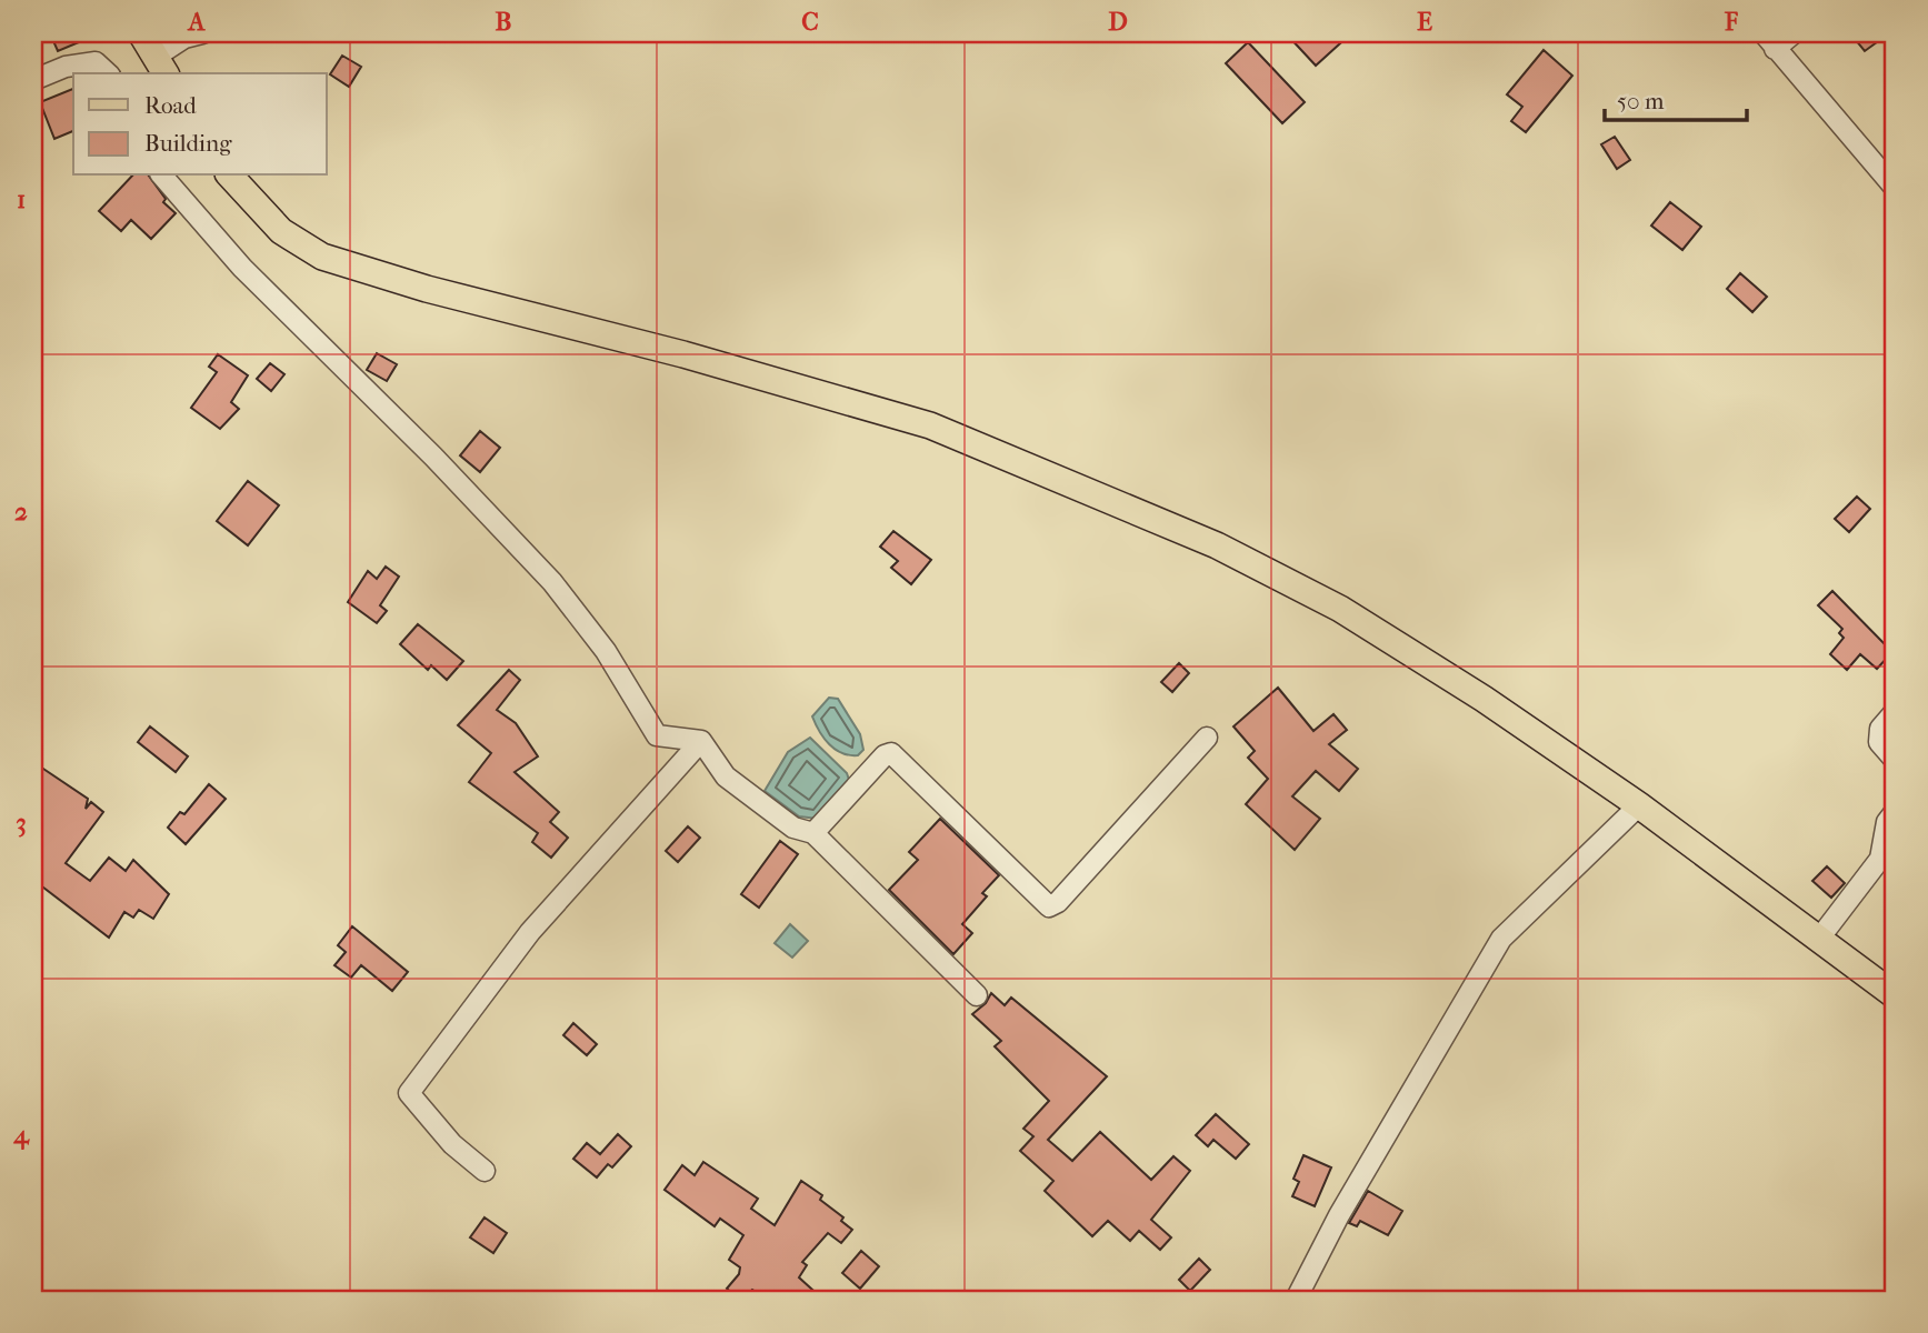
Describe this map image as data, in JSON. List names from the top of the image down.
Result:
{
  "legend": ["Road", "Building"],
  "scale_bar": "50 m",
  "grid": {
    "columns": [
      "A",
      "B",
      "C",
      "D",
      "E",
      "F"
    ],
    "rows": [
      "1",
      "2",
      "3",
      "4"
    ]
  }
}
